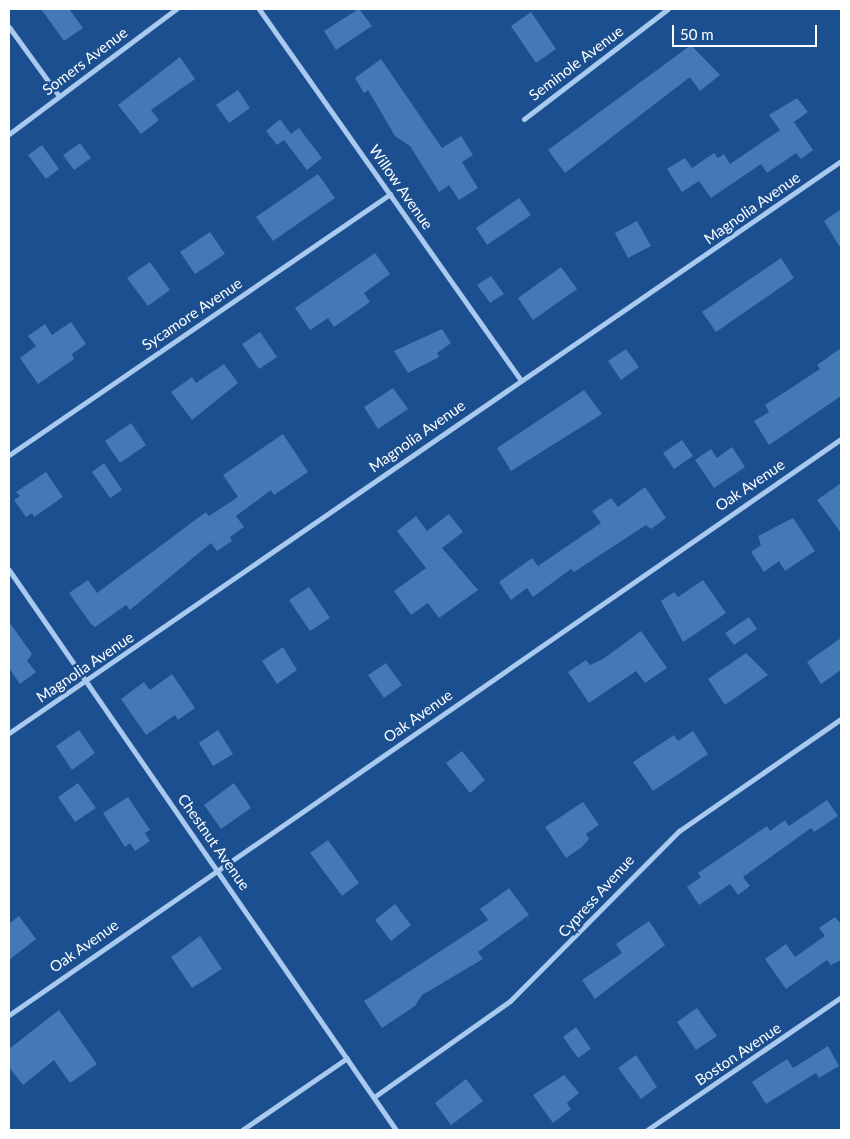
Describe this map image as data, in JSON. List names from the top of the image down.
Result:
{
  "streets": {
    "street": [
      "Somers Avenue",
      "Seminole Avenue",
      "Willow Avenue",
      "Magnolia Avenue",
      "Sycamore Avenue",
      "Oak Avenue",
      "Chestnut Avenue",
      "Cypress Avenue",
      "Boston Avenue"
    ]
  },
  "crossings": [
    ["Willow Avenue", "Magnolia Avenue"],
    ["Willow Avenue", "Sycamore Avenue"],
    ["Magnolia Avenue", "Chestnut Avenue"],
    ["Oak Avenue", "Chestnut Avenue"],
    ["Chestnut Avenue", "Cypress Avenue"]
  ],
  "scale_bar": "50 m"
}
